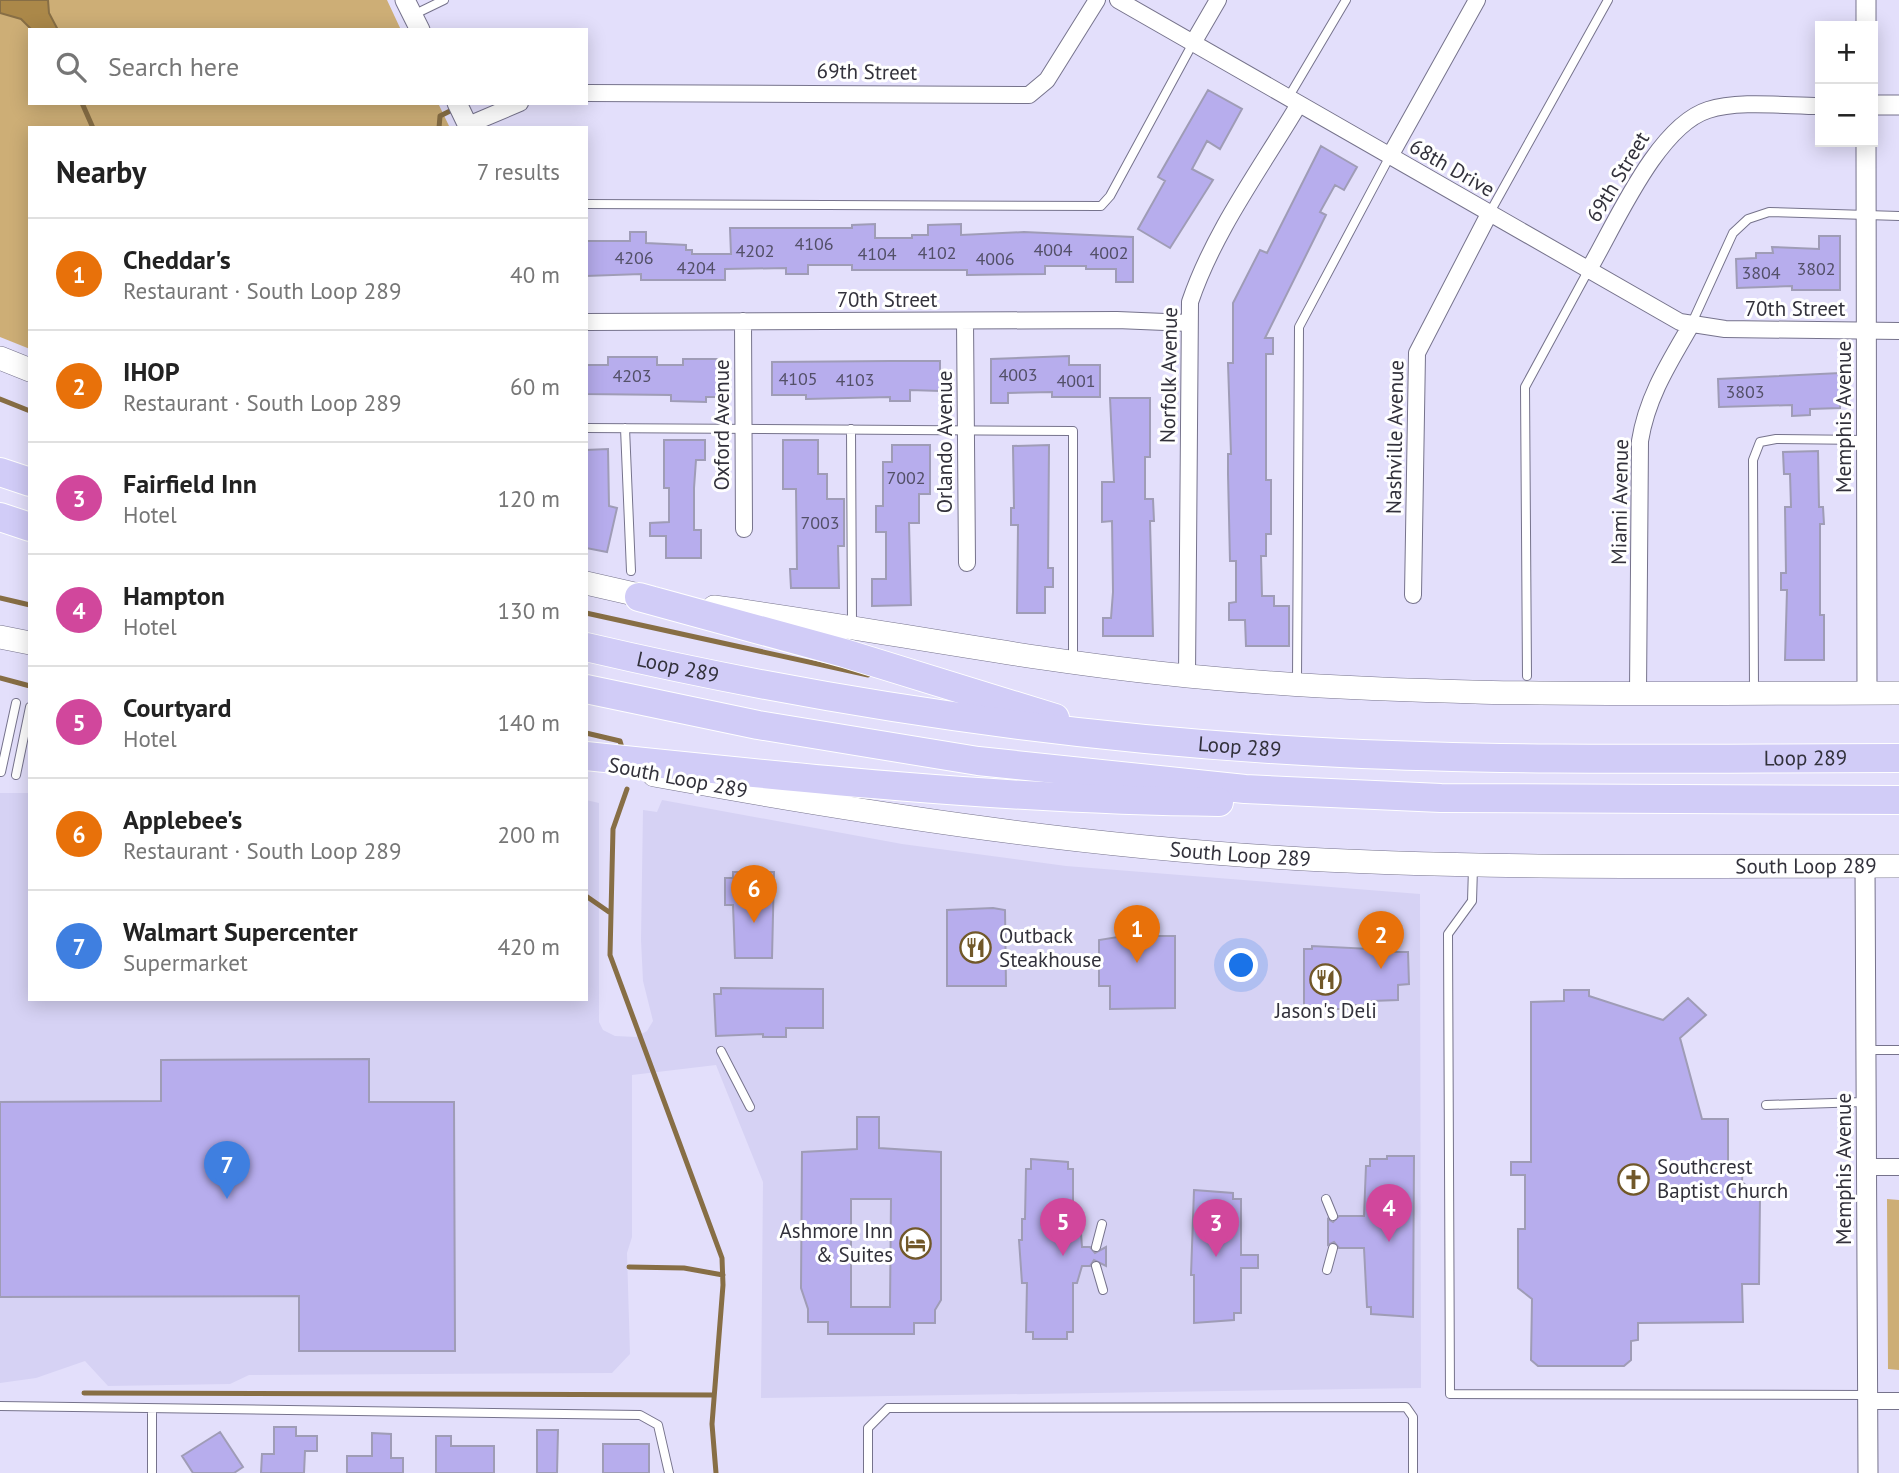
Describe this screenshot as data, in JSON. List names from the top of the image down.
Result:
{
  "streets": {
    "highway": ["Loop 289"],
    "main road": ["South Loop 289"],
    "street": [
      "69th Street",
      "68th Drive",
      "70th Street",
      "Norfolk Avenue",
      "Memphis Avenue",
      "Oxford Avenue",
      "Nashville Avenue",
      "Orlando Avenue",
      "Miami Avenue"
    ]
  },
  "crossings": [
    ["69th Street", "68th Drive"],
    ["68th Drive", "70th Street"],
    ["68th Drive", "Norfolk Avenue"],
    ["68th Drive", "Nashville Avenue"],
    ["68th Drive", "Miami Avenue"],
    ["70th Street", "Norfolk Avenue"],
    ["70th Street", "Memphis Avenue"],
    ["70th Street", "Oxford Avenue"],
    ["70th Street", "Orlando Avenue"],
    ["70th Street", "Miami Avenue"],
    ["Memphis Avenue", "South Loop 289"]
  ],
  "places": {
    "restaurant": ["Outback Steakhouse", "Jason's Deli"],
    "church": ["Southcrest Baptist Church"],
    "hotel": ["Ashmore Inn & Suites"]
  },
  "house_numbers": [
    "4106",
    "4004",
    "4202",
    "4102",
    "4002",
    "4104",
    "4206",
    "4006",
    "4204",
    "3802",
    "3804",
    "4003",
    "4203",
    "4105",
    "4103",
    "4001",
    "3803",
    "7002",
    "7003"
  ],
  "page": {
    "map_buttons": ["+", "−"],
    "search": "Search here",
    "heading": ["Nearby", "7 results"],
    "list": [
      {
        "mark": "1",
        "name": "Cheddar's",
        "note": "Restaurant · South Loop 289",
        "value": "40 m"
      },
      {
        "mark": "2",
        "name": "IHOP",
        "note": "Restaurant · South Loop 289",
        "value": "60 m"
      },
      {
        "mark": "3",
        "name": "Fairfield Inn",
        "note": "Hotel",
        "value": "120 m"
      },
      {
        "mark": "4",
        "name": "Hampton",
        "note": "Hotel",
        "value": "130 m"
      },
      {
        "mark": "5",
        "name": "Courtyard",
        "note": "Hotel",
        "value": "140 m"
      },
      {
        "mark": "6",
        "name": "Applebee's",
        "note": "Restaurant · South Loop 289",
        "value": "200 m"
      },
      {
        "mark": "7",
        "name": "Walmart Supercenter",
        "note": "Supermarket",
        "value": "420 m"
      }
    ],
    "pins": [
      "6",
      "1",
      "2",
      "7",
      "4",
      "5",
      "3"
    ]
  }
}
